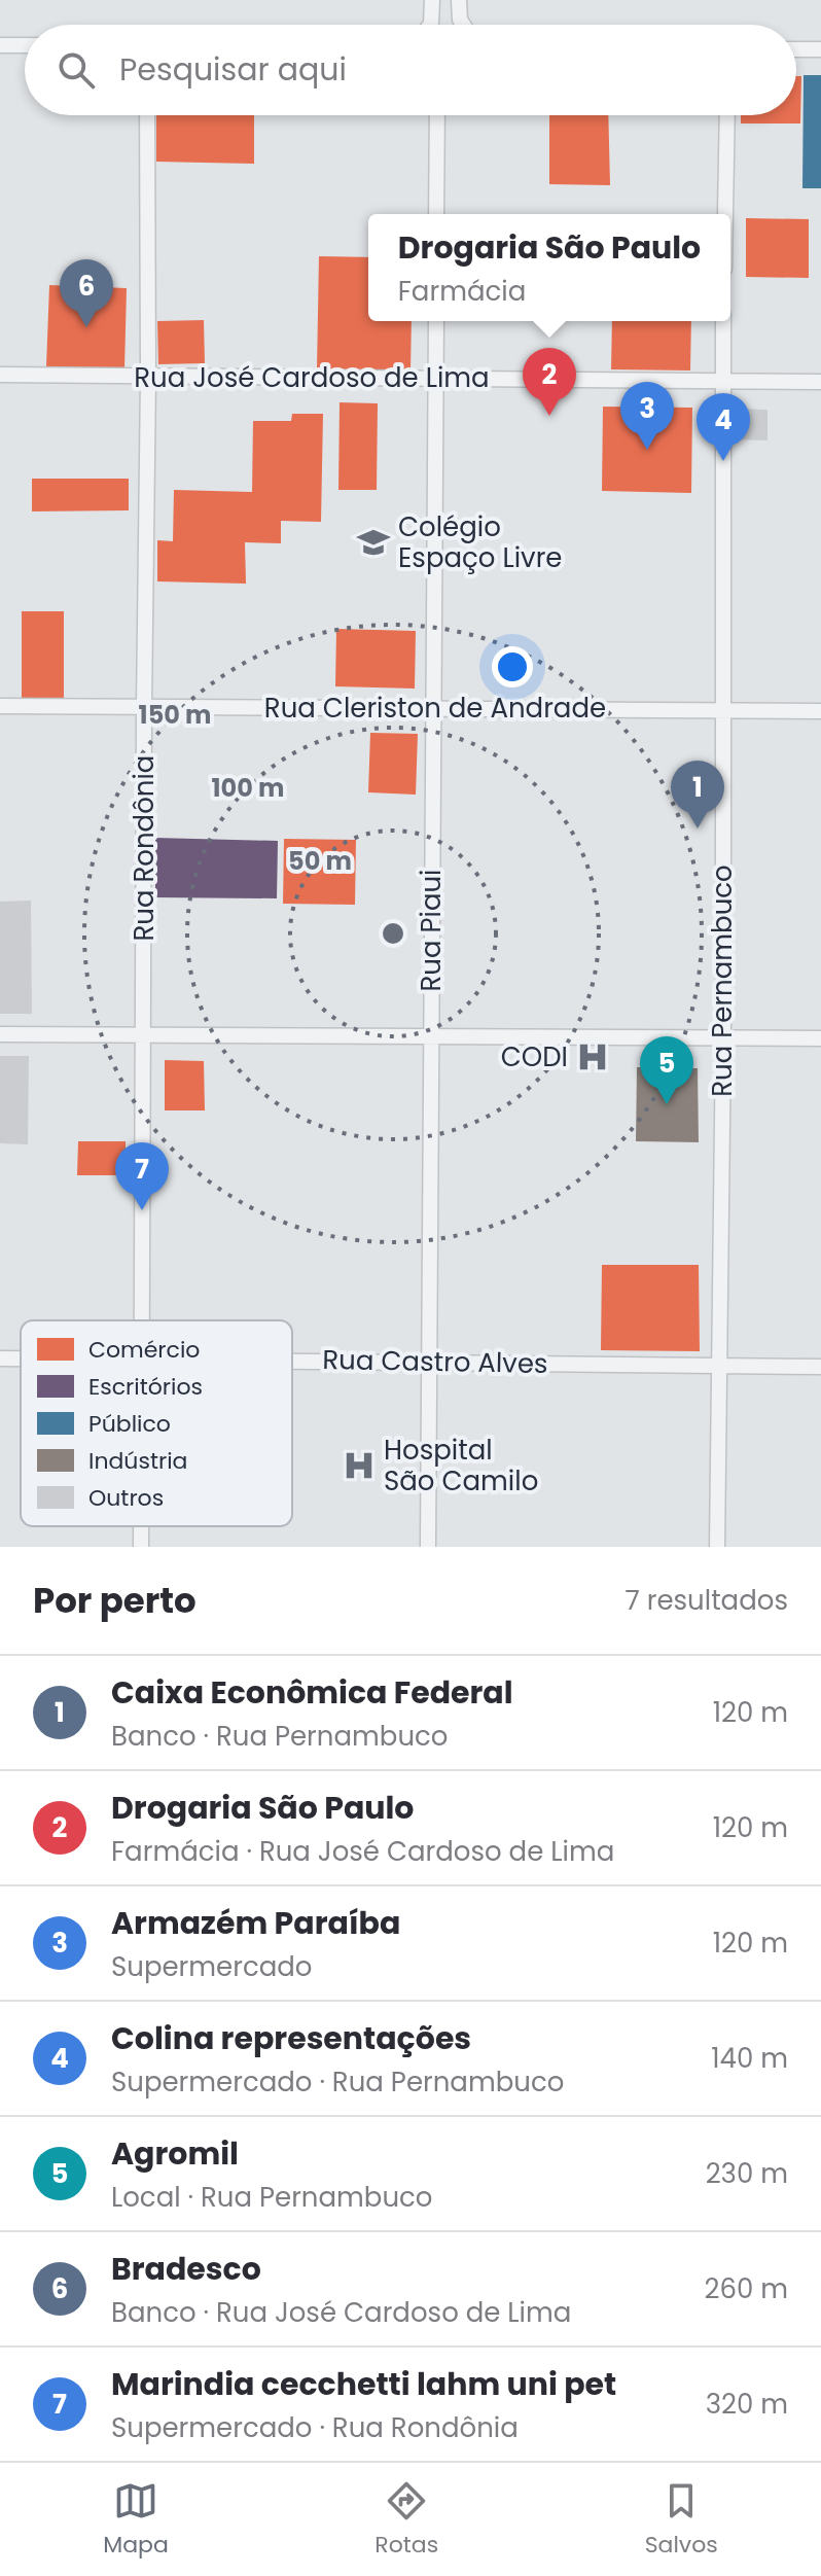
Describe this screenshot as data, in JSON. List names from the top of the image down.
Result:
{
  "streets": {
    "street": [
      "Rua José Cardoso de Lima",
      "Rua Cleriston de Andrade",
      "Rua Rondônia",
      "Rua Piaui",
      "Rua Pernambuco",
      "Rua Castro Alves"
    ]
  },
  "crossings": [
    ["Rua José Cardoso de Lima", "Rua Rondônia"],
    ["Rua José Cardoso de Lima", "Rua Piaui"],
    ["Rua José Cardoso de Lima", "Rua Pernambuco"],
    ["Rua Cleriston de Andrade", "Rua Rondônia"],
    ["Rua Cleriston de Andrade", "Rua Piaui"],
    ["Rua Cleriston de Andrade", "Rua Pernambuco"],
    ["Rua Piaui", "Rua Castro Alves"],
    ["Rua Pernambuco", "Rua Castro Alves"]
  ],
  "places": {
    "school or university": ["Colégio Espaço Livre"],
    "hospital": ["CODI", "Hospital São Camilo"]
  },
  "legend": [
    "Comércio",
    "Escritórios",
    "Público",
    "Indústria",
    "Outros"
  ],
  "page": {
    "search": "Pesquisar aqui",
    "popup": ["Drogaria São Paulo", "Farmácia"],
    "pins": [
      "6",
      "2",
      "3",
      "4",
      "1",
      "5",
      "7"
    ],
    "heading": ["Por perto", "7 resultados"],
    "list": [
      {
        "mark": "1",
        "name": "Caixa Econômica Federal",
        "note": "Banco · Rua Pernambuco",
        "value": "120 m"
      },
      {
        "mark": "2",
        "name": "Drogaria São Paulo",
        "note": "Farmácia · Rua José Cardoso de Lima",
        "value": "120 m"
      },
      {
        "mark": "3",
        "name": "Armazém Paraíba",
        "note": "Supermercado",
        "value": "120 m"
      },
      {
        "mark": "4",
        "name": "Colina representações",
        "note": "Supermercado · Rua Pernambuco",
        "value": "140 m"
      },
      {
        "mark": "5",
        "name": "Agromil",
        "note": "Local · Rua Pernambuco",
        "value": "230 m"
      },
      {
        "mark": "6",
        "name": "Bradesco",
        "note": "Banco · Rua José Cardoso de Lima",
        "value": "260 m"
      },
      {
        "mark": "7",
        "name": "Marindia cecchetti lahm uni pet",
        "note": "Supermercado · Rua Rondônia",
        "value": "320 m"
      }
    ],
    "nav": ["Mapa", "Rotas", "Salvos"]
  },
  "rings": ["150 m", "100 m", "50 m"]
}
